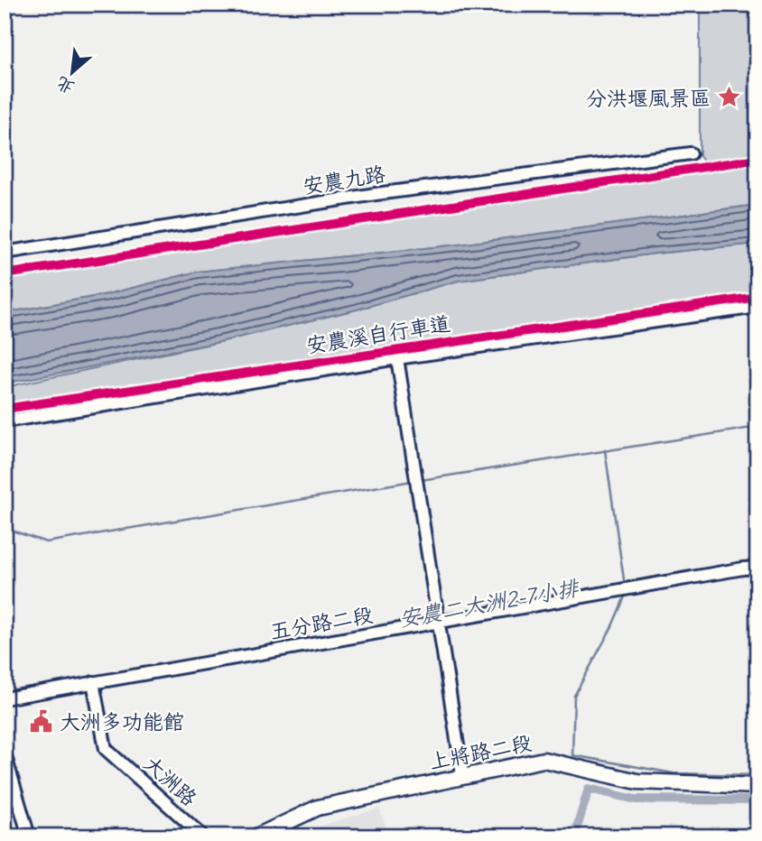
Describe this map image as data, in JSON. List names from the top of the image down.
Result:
{
  "streets": {
    "main road": ["上將路二段"],
    "street": ["安農九路", "五分路二段", "大洲路"],
    "cycle path": ["安農溪自行車道"]
  },
  "crossings": [
    ["五分路二段", "大洲路"]
  ],
  "water": ["安農二大洲2-7小排"],
  "places": {
    "place": ["分洪堰風景區"],
    "public building": ["大洲多功能館"]
  },
  "north": "bottom left"
}
